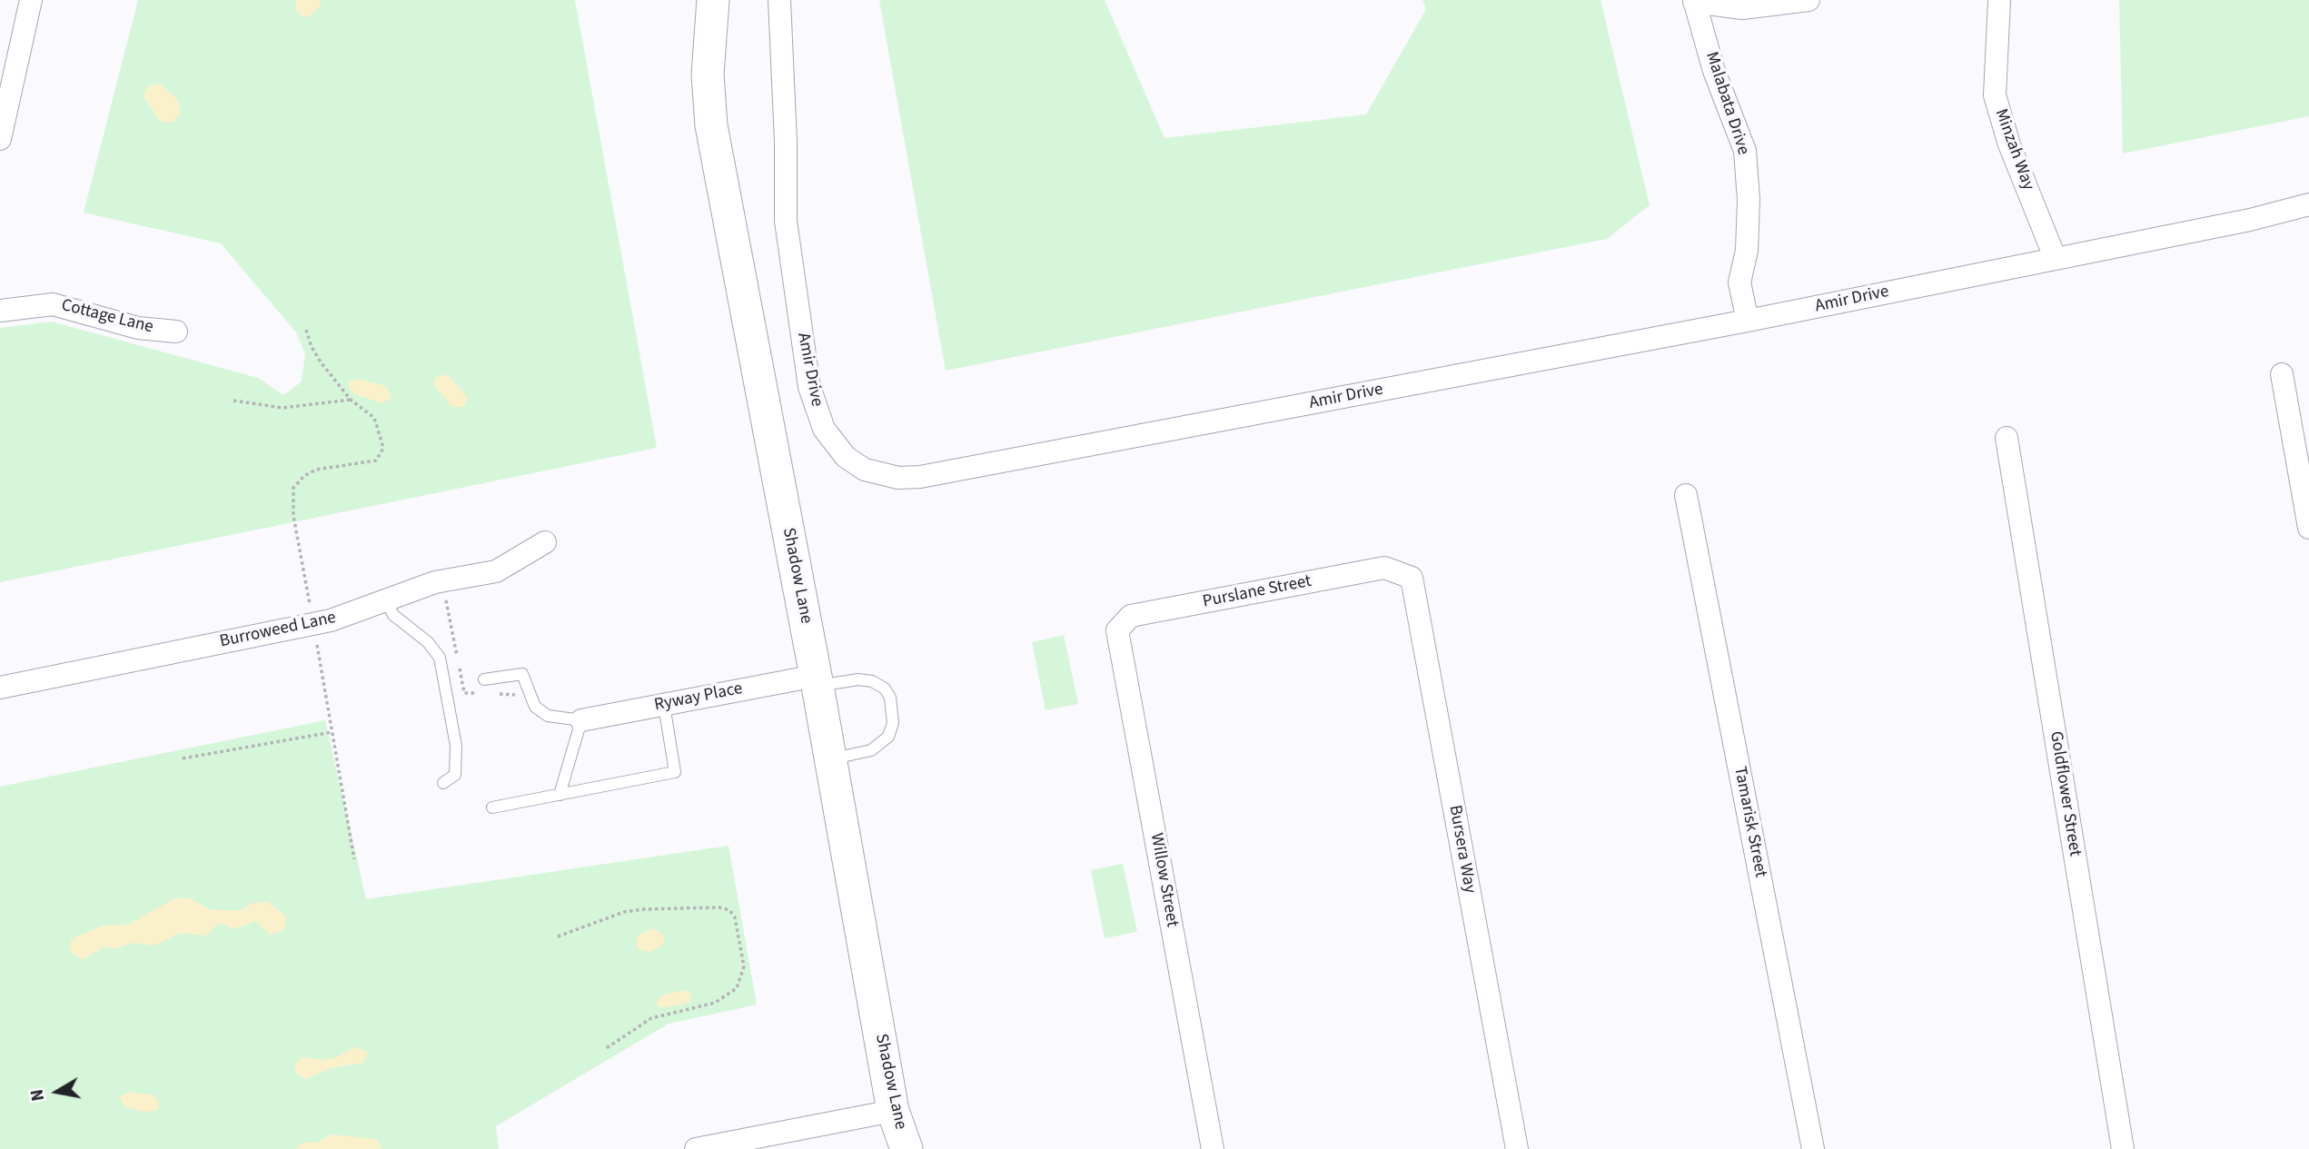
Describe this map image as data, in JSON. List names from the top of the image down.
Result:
{
  "streets": {
    "street": [
      "Malabata Drive",
      "Minzah Way",
      "Amir Drive",
      "Cottage Lane",
      "Shadow Lane",
      "Purslane Street",
      "Burroweed Lane",
      "Ryway Place",
      "Goldflower Street",
      "Tamarisk Street",
      "Bursera Way",
      "Willow Street"
    ]
  },
  "crossings": [
    ["Malabata Drive", "Amir Drive"],
    ["Minzah Way", "Amir Drive"],
    ["Shadow Lane", "Ryway Place"],
    ["Purslane Street", "Bursera Way"],
    ["Purslane Street", "Willow Street"]
  ],
  "north": "left"
}
